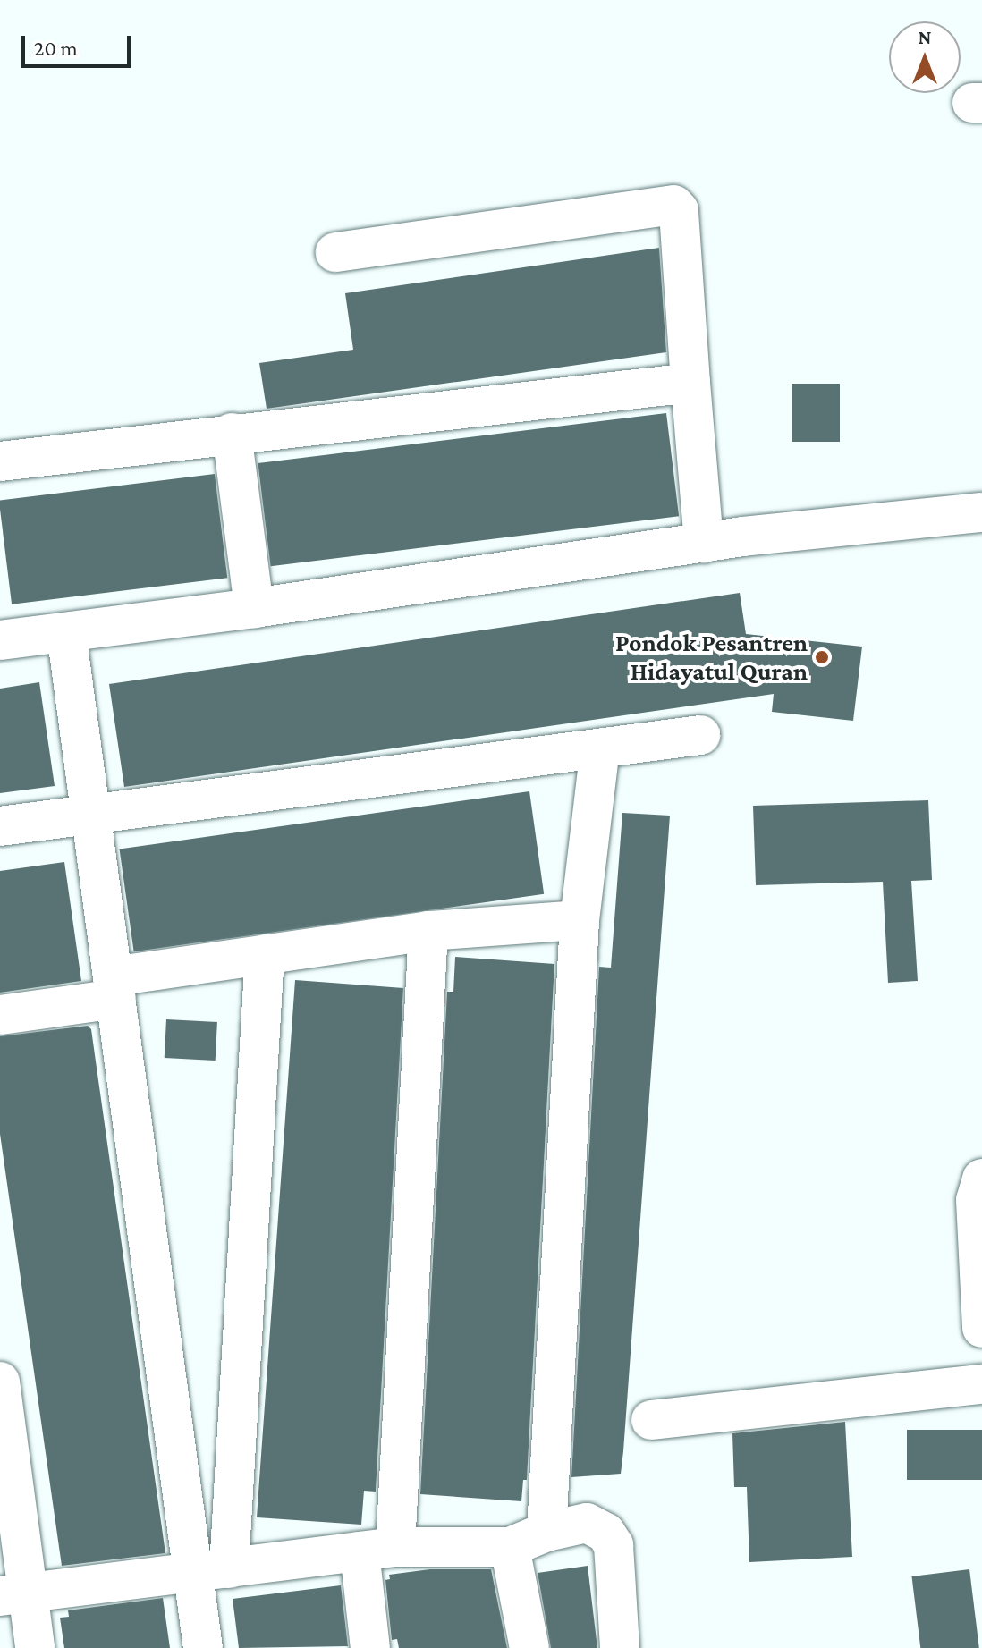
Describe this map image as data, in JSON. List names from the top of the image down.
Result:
{
  "places": ["Pondok Pesantren Hidayatul Quran"],
  "scale_bar": "20 m",
  "north": "top"
}
